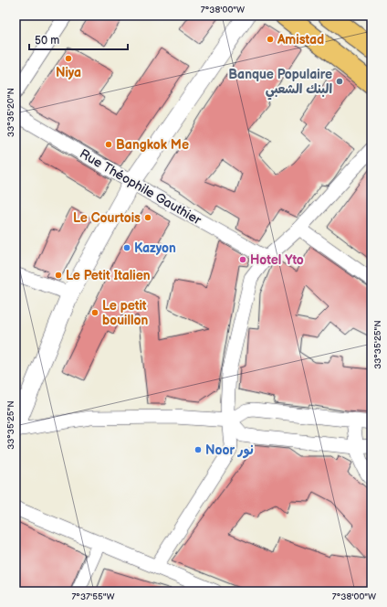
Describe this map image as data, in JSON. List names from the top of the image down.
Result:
{
  "streets": {
    "street": ["Rue Théophile Gauthier"]
  },
  "places": [
    "Amistad",
    "Niya",
    "Banque Populaire البنك الشعبي",
    "Bangkok Me",
    "Le Courtois",
    "Kazyon",
    "Hotel Yto",
    "Le Petit Italien",
    "Le petit bouillon",
    "Noor نور"
  ],
  "scale_bar": "50 m",
  "coordinates": [
    "7°38'00\"W",
    "33°35'20\"N",
    "33°35'25\"N",
    "7°37'55\"W"
  ]
}
